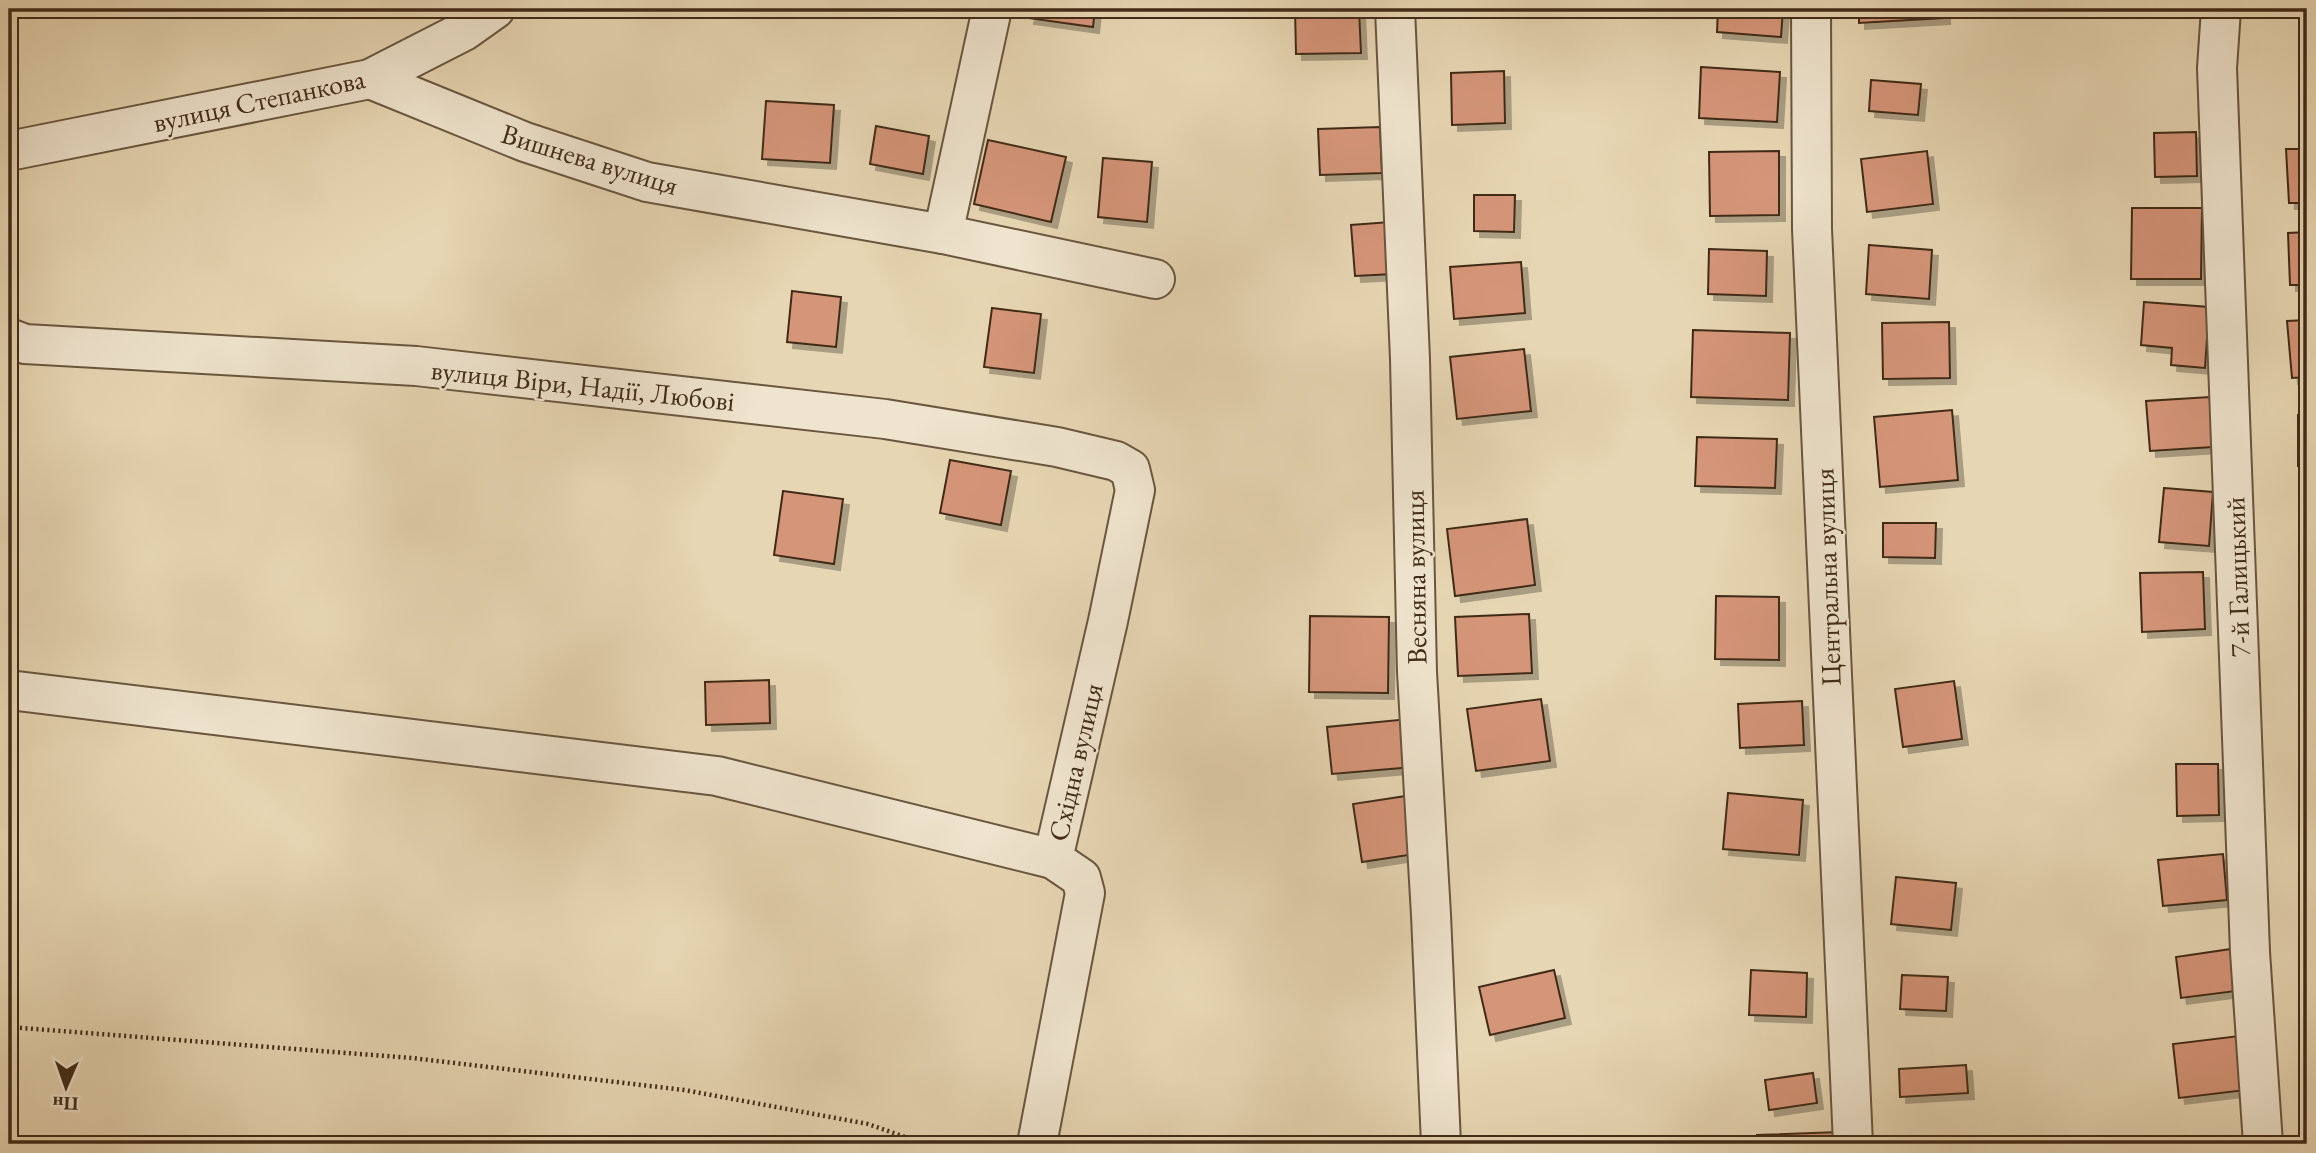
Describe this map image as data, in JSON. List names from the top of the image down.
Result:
{
  "streets": {
    "street": [
      "вулиця Степанкова",
      "Вишнева вулиця",
      "вулиця Віри, Надії, Любові",
      "Весняна вулиця",
      "Центральна вулиця",
      "7-й Галицький",
      "Східна вулиця"
    ]
  },
  "crossings": [
    ["вулиця Степанкова", "Вишнева вулиця"],
    ["вулиця Віри, Надії, Любові", "Східна вулиця"]
  ],
  "north": "bottom"
}
